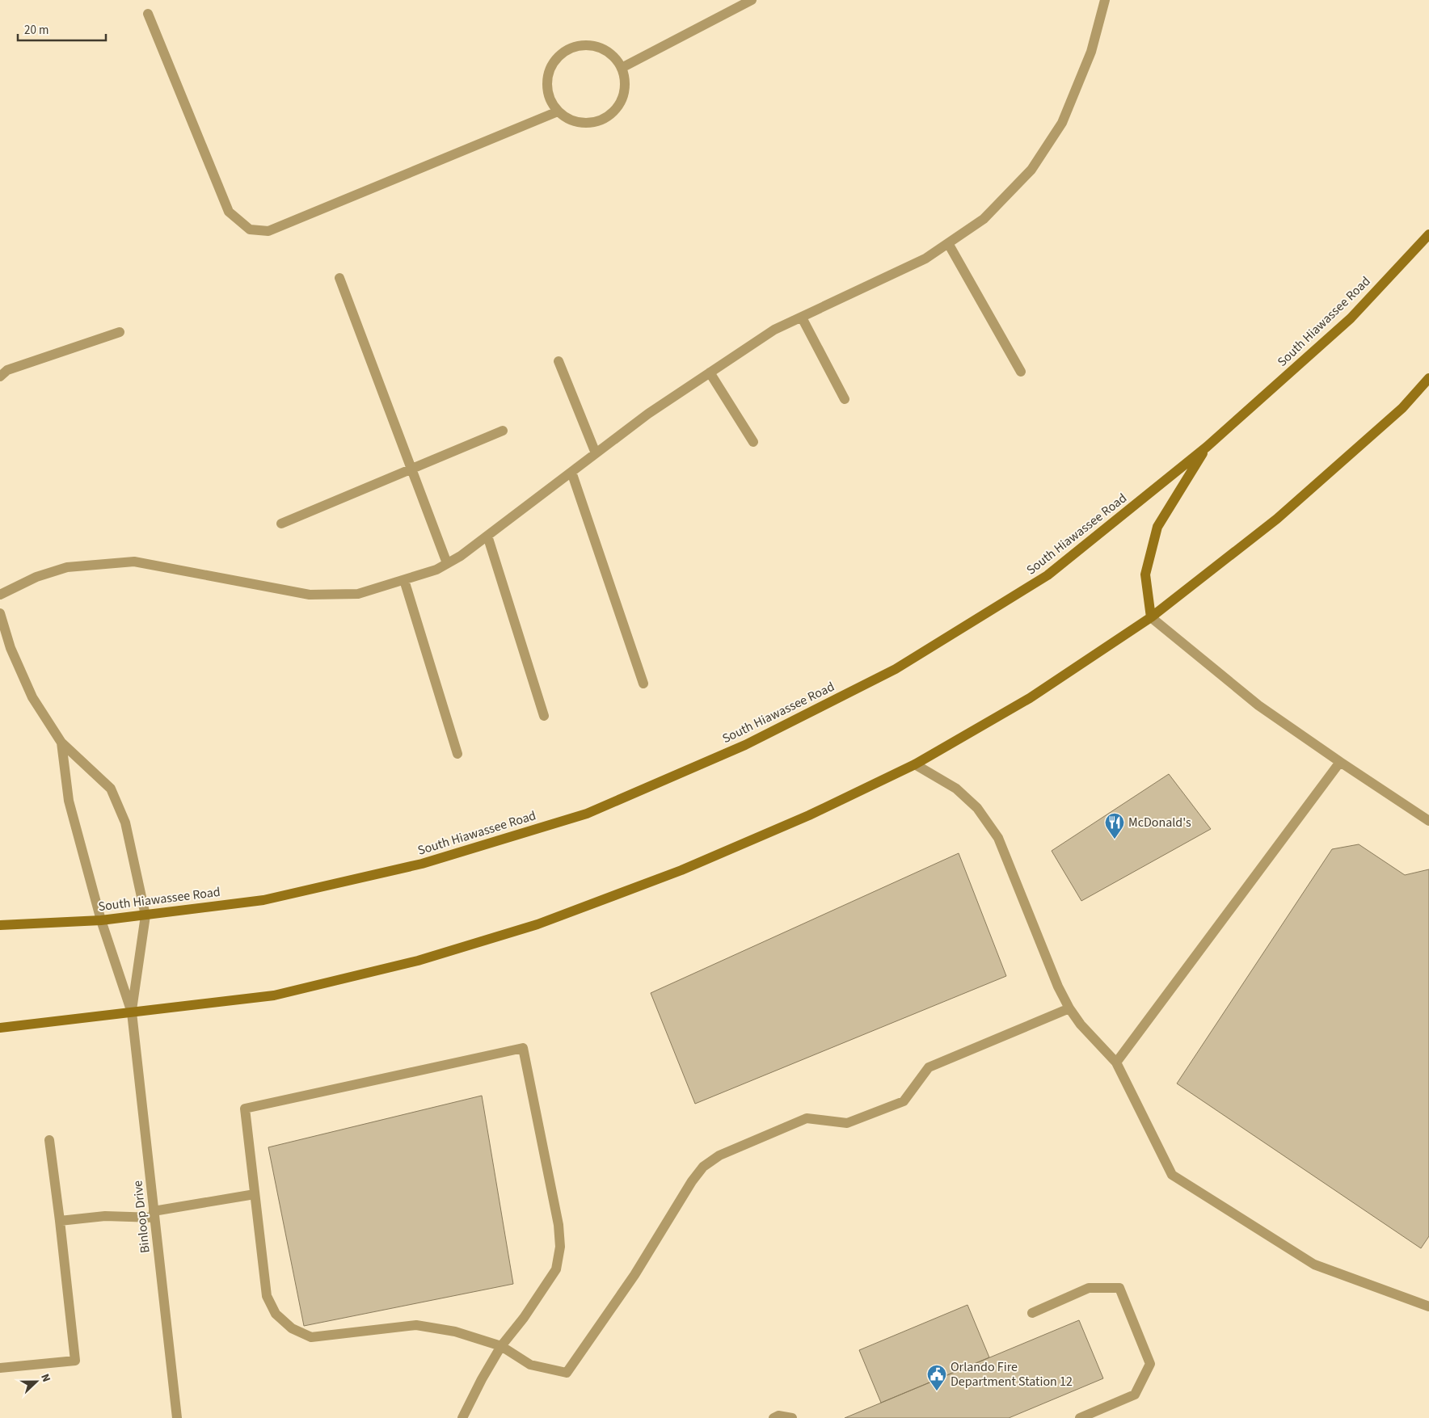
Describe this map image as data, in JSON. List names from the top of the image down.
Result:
{
  "streets": {
    "street": ["South Hiawassee Road", "Binloop Drive"]
  },
  "places": {
    "restaurant": ["McDonald's"],
    "public building": ["Orlando Fire Department Station 12"]
  },
  "scale_bar": "20 m",
  "north": "right"
}
